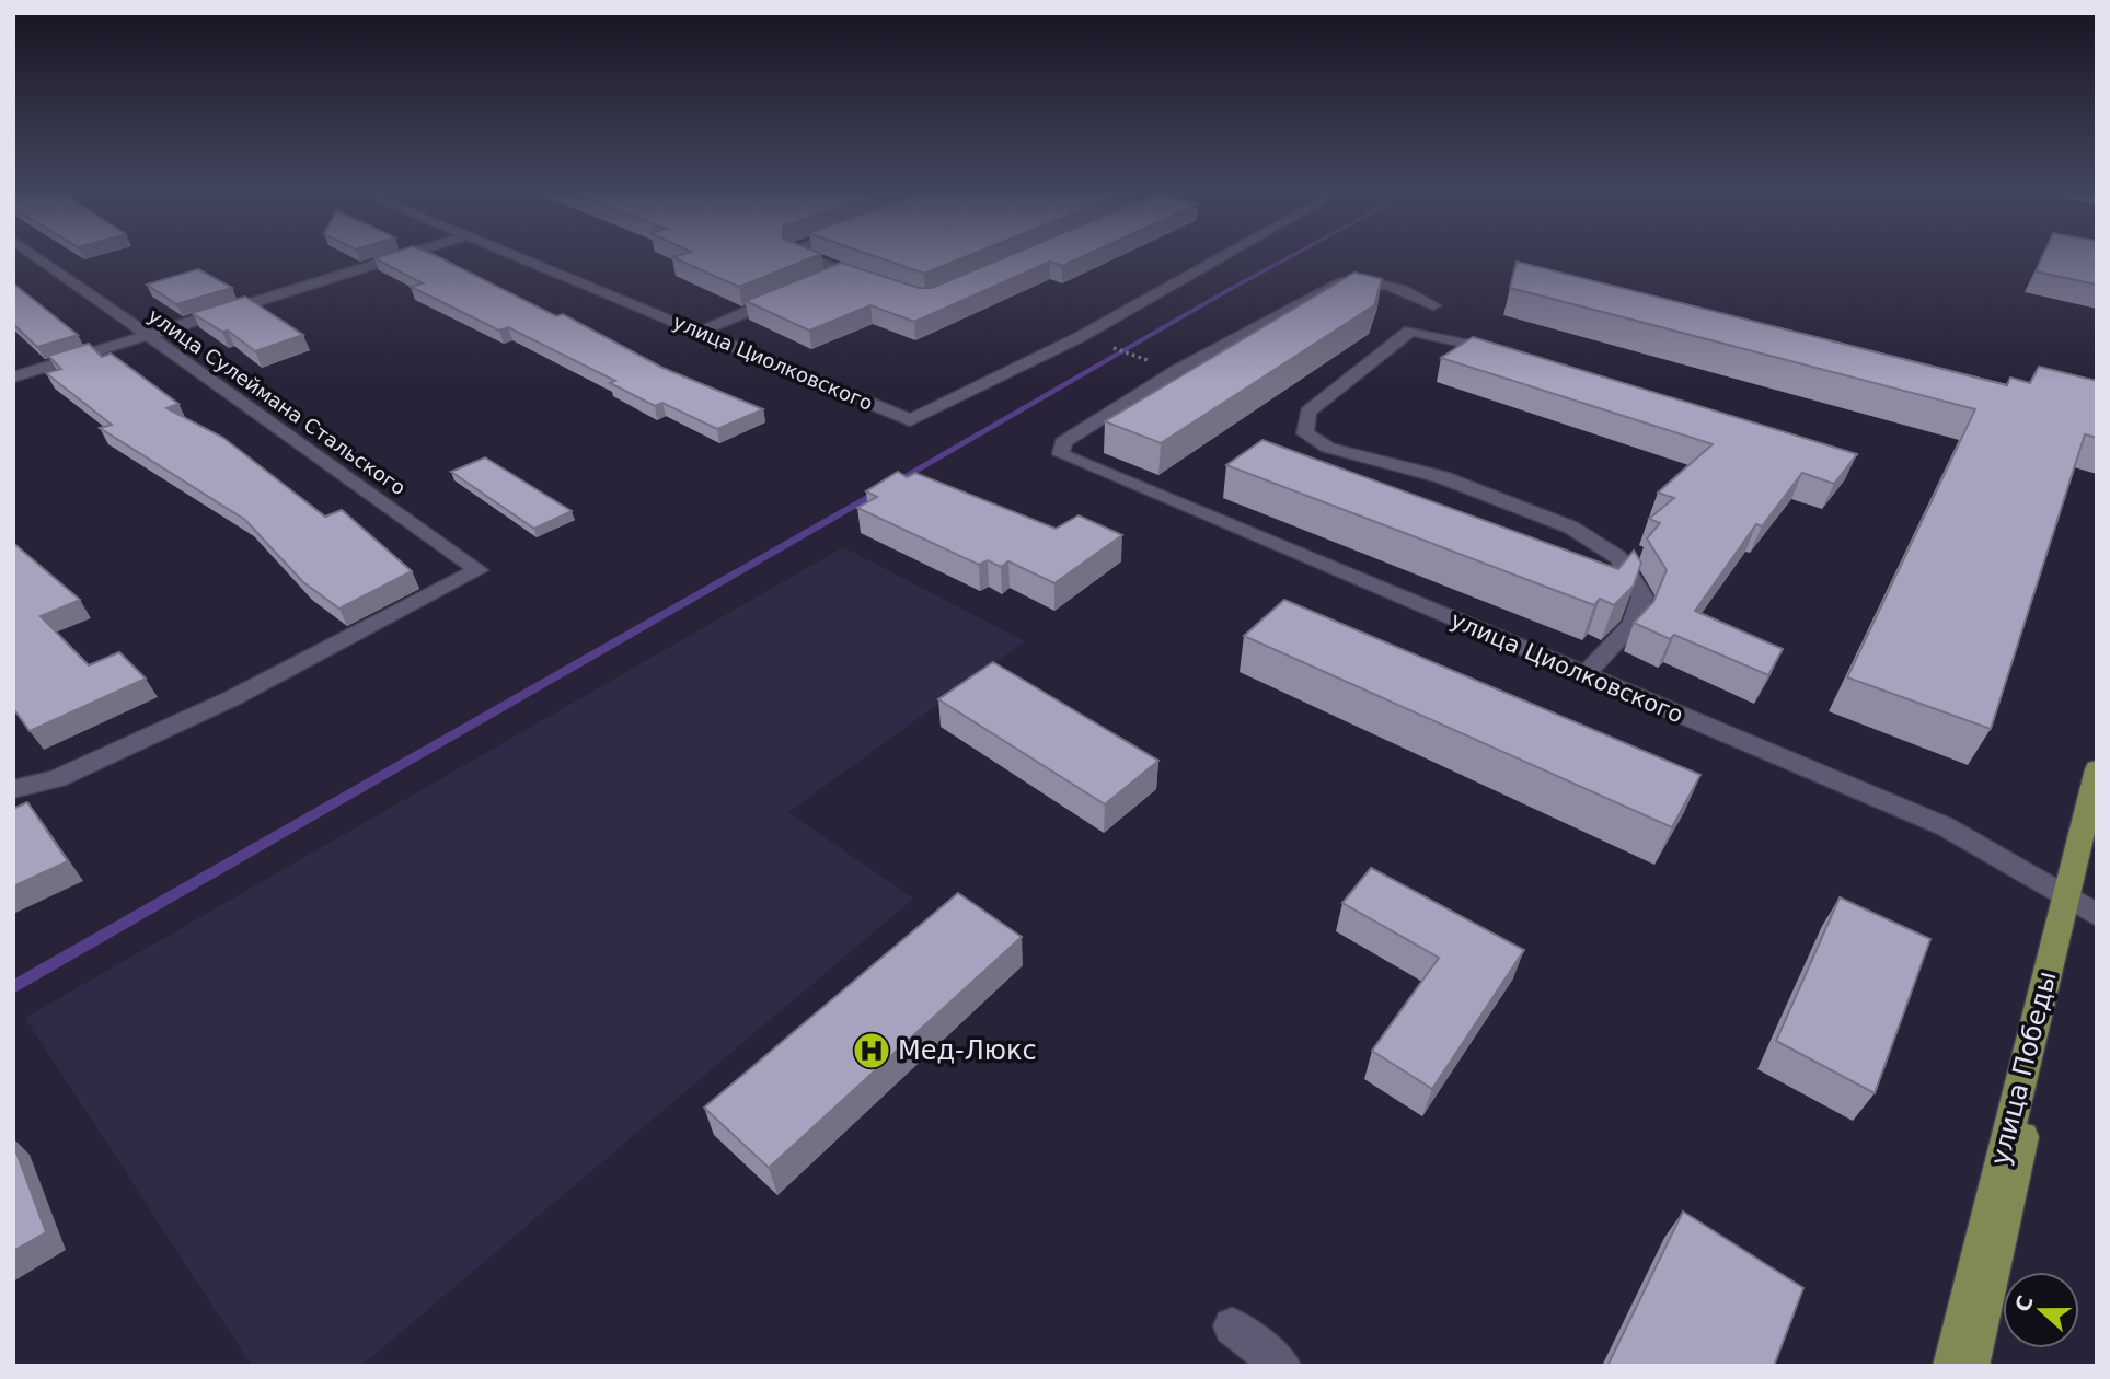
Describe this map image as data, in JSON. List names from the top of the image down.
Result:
{
  "streets": {
    "main road": ["улица Победы"],
    "street": ["улица Циолковского", "улица Сулеймана Стальского"]
  },
  "crossings": [
    ["улица Циолковского", "улица Победы"]
  ],
  "places": {
    "hospital": ["Мед-Люкс"]
  },
  "north": "left"
}
